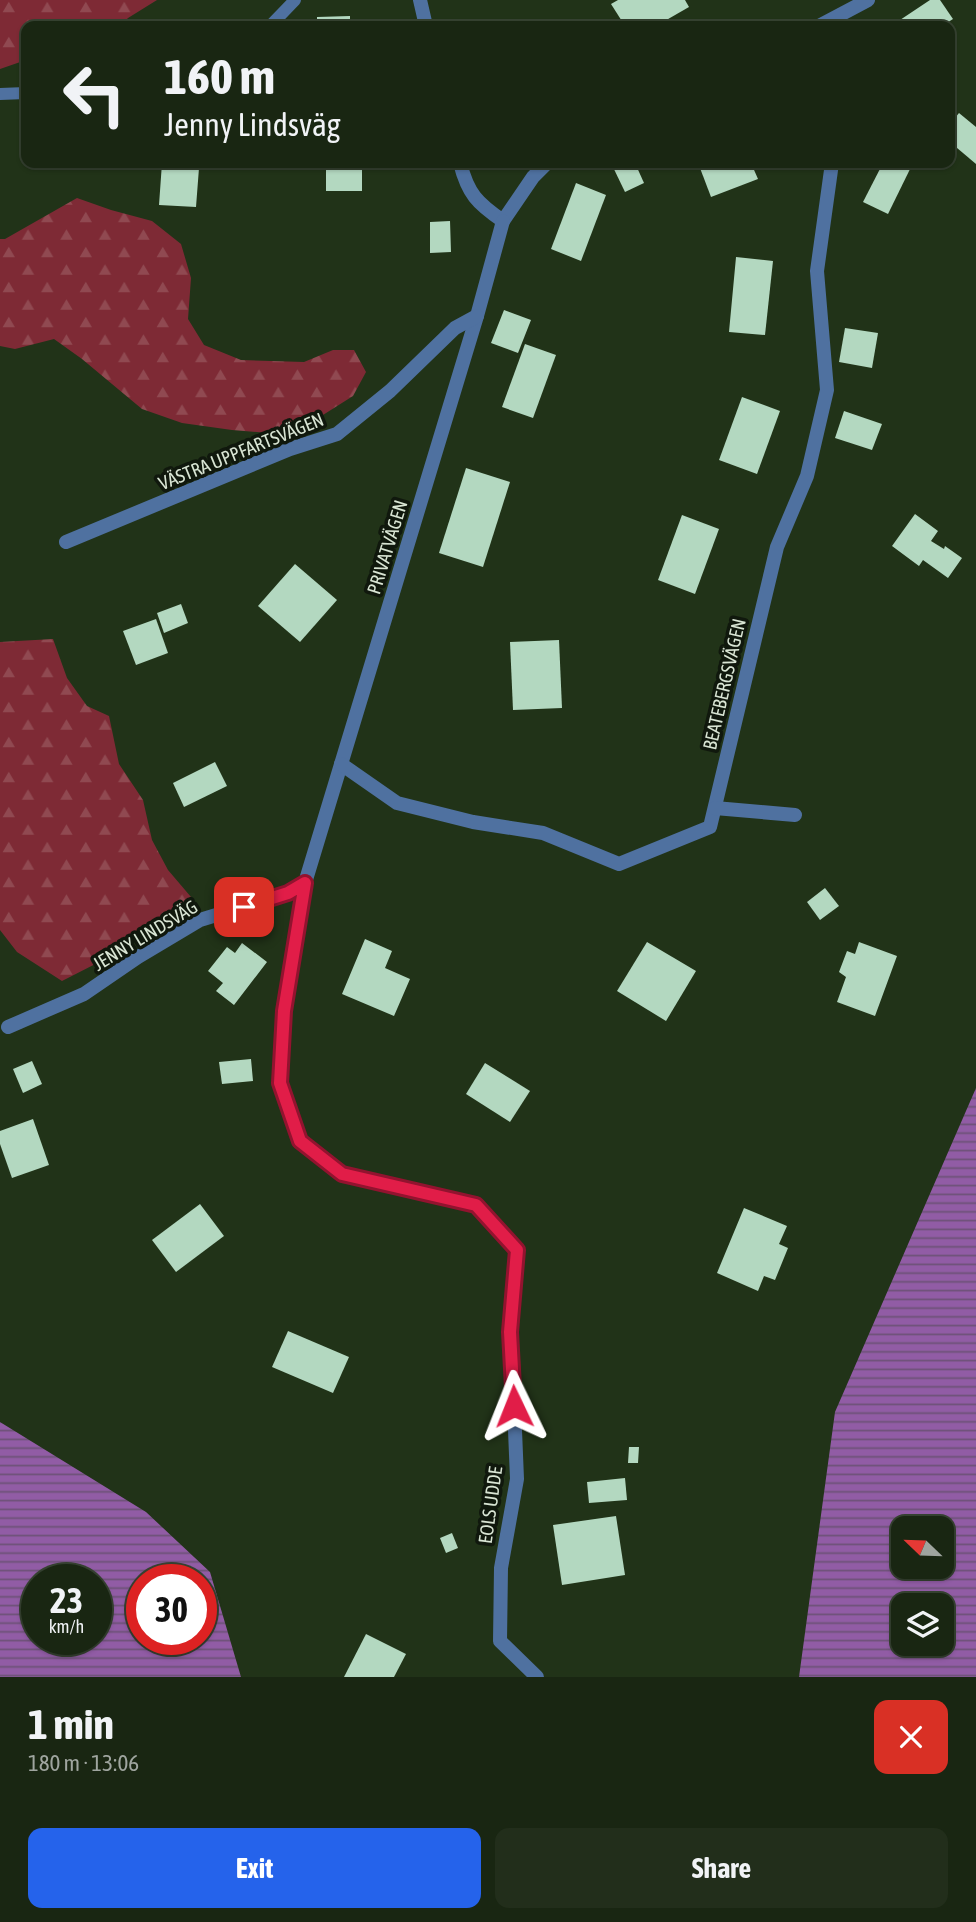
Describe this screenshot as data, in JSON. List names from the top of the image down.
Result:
{
  "streets": {
    "street": [
      "VÄSTRA UPPFARTSVÄGEN",
      "PRIVATVÄGEN",
      "BEATEBERGSVÄGEN",
      "JENNY LINDSVÄG",
      "EOLS UDDE"
    ]
  },
  "crossings": [
    ["VÄSTRA UPPFARTSVÄGEN", "PRIVATVÄGEN"],
    ["PRIVATVÄGEN", "BEATEBERGSVÄGEN"],
    ["PRIVATVÄGEN", "JENNY LINDSVÄG"],
    ["PRIVATVÄGEN", "EOLS UDDE"],
    ["JENNY LINDSVÄG", "EOLS UDDE"]
  ],
  "north": "top left",
  "page": {
    "turn": ["160 m", "Jenny Lindsväg"],
    "speed": "23 km/h",
    "limit": "30",
    "heading": ["1 min", "180 m · 13:06"],
    "buttons": ["Exit", "Share"]
  }
}
